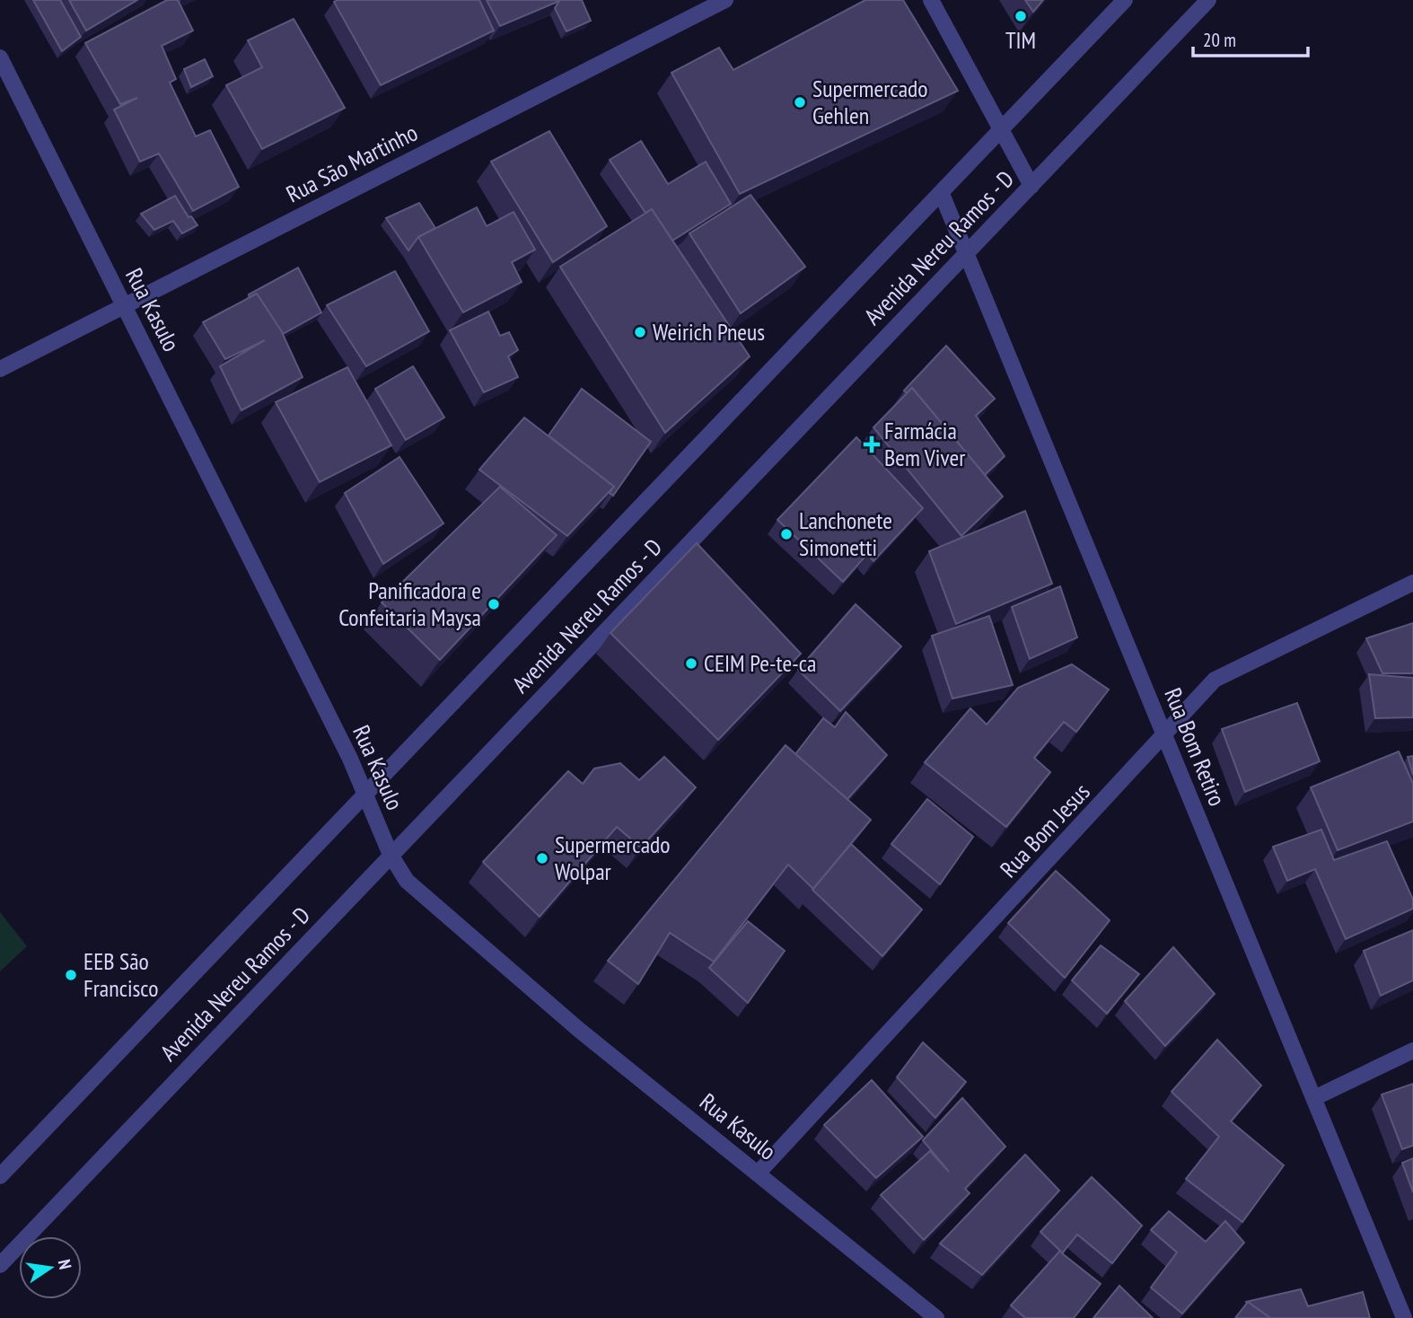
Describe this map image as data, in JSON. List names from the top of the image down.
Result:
{
  "streets": {
    "street": [
      "Rua São Martinho",
      "Avenida Nereu Ramos - D",
      "Rua Kasulo",
      "Rua Bom Retiro",
      "Rua Bom Jesus"
    ]
  },
  "crossings": [
    ["Rua São Martinho", "Rua Kasulo"],
    ["Avenida Nereu Ramos - D", "Rua Kasulo"],
    ["Avenida Nereu Ramos - D", "Rua Bom Retiro"],
    ["Rua Kasulo", "Rua Bom Jesus"],
    ["Rua Bom Retiro", "Rua Bom Jesus"]
  ],
  "places": {
    "other": [
      "TIM",
      "Supermercado Gehlen",
      "Weirich Pneus",
      "Lanchonete Simonetti",
      "Panificadora e Confeitaria Maysa",
      "CEIM Pe-te-ca",
      "Supermercado Wolpar",
      "EEB São Francisco"
    ],
    "health": ["Farmácia Bem Viver"]
  },
  "scale_bar": "20 m",
  "north": "right"
}
